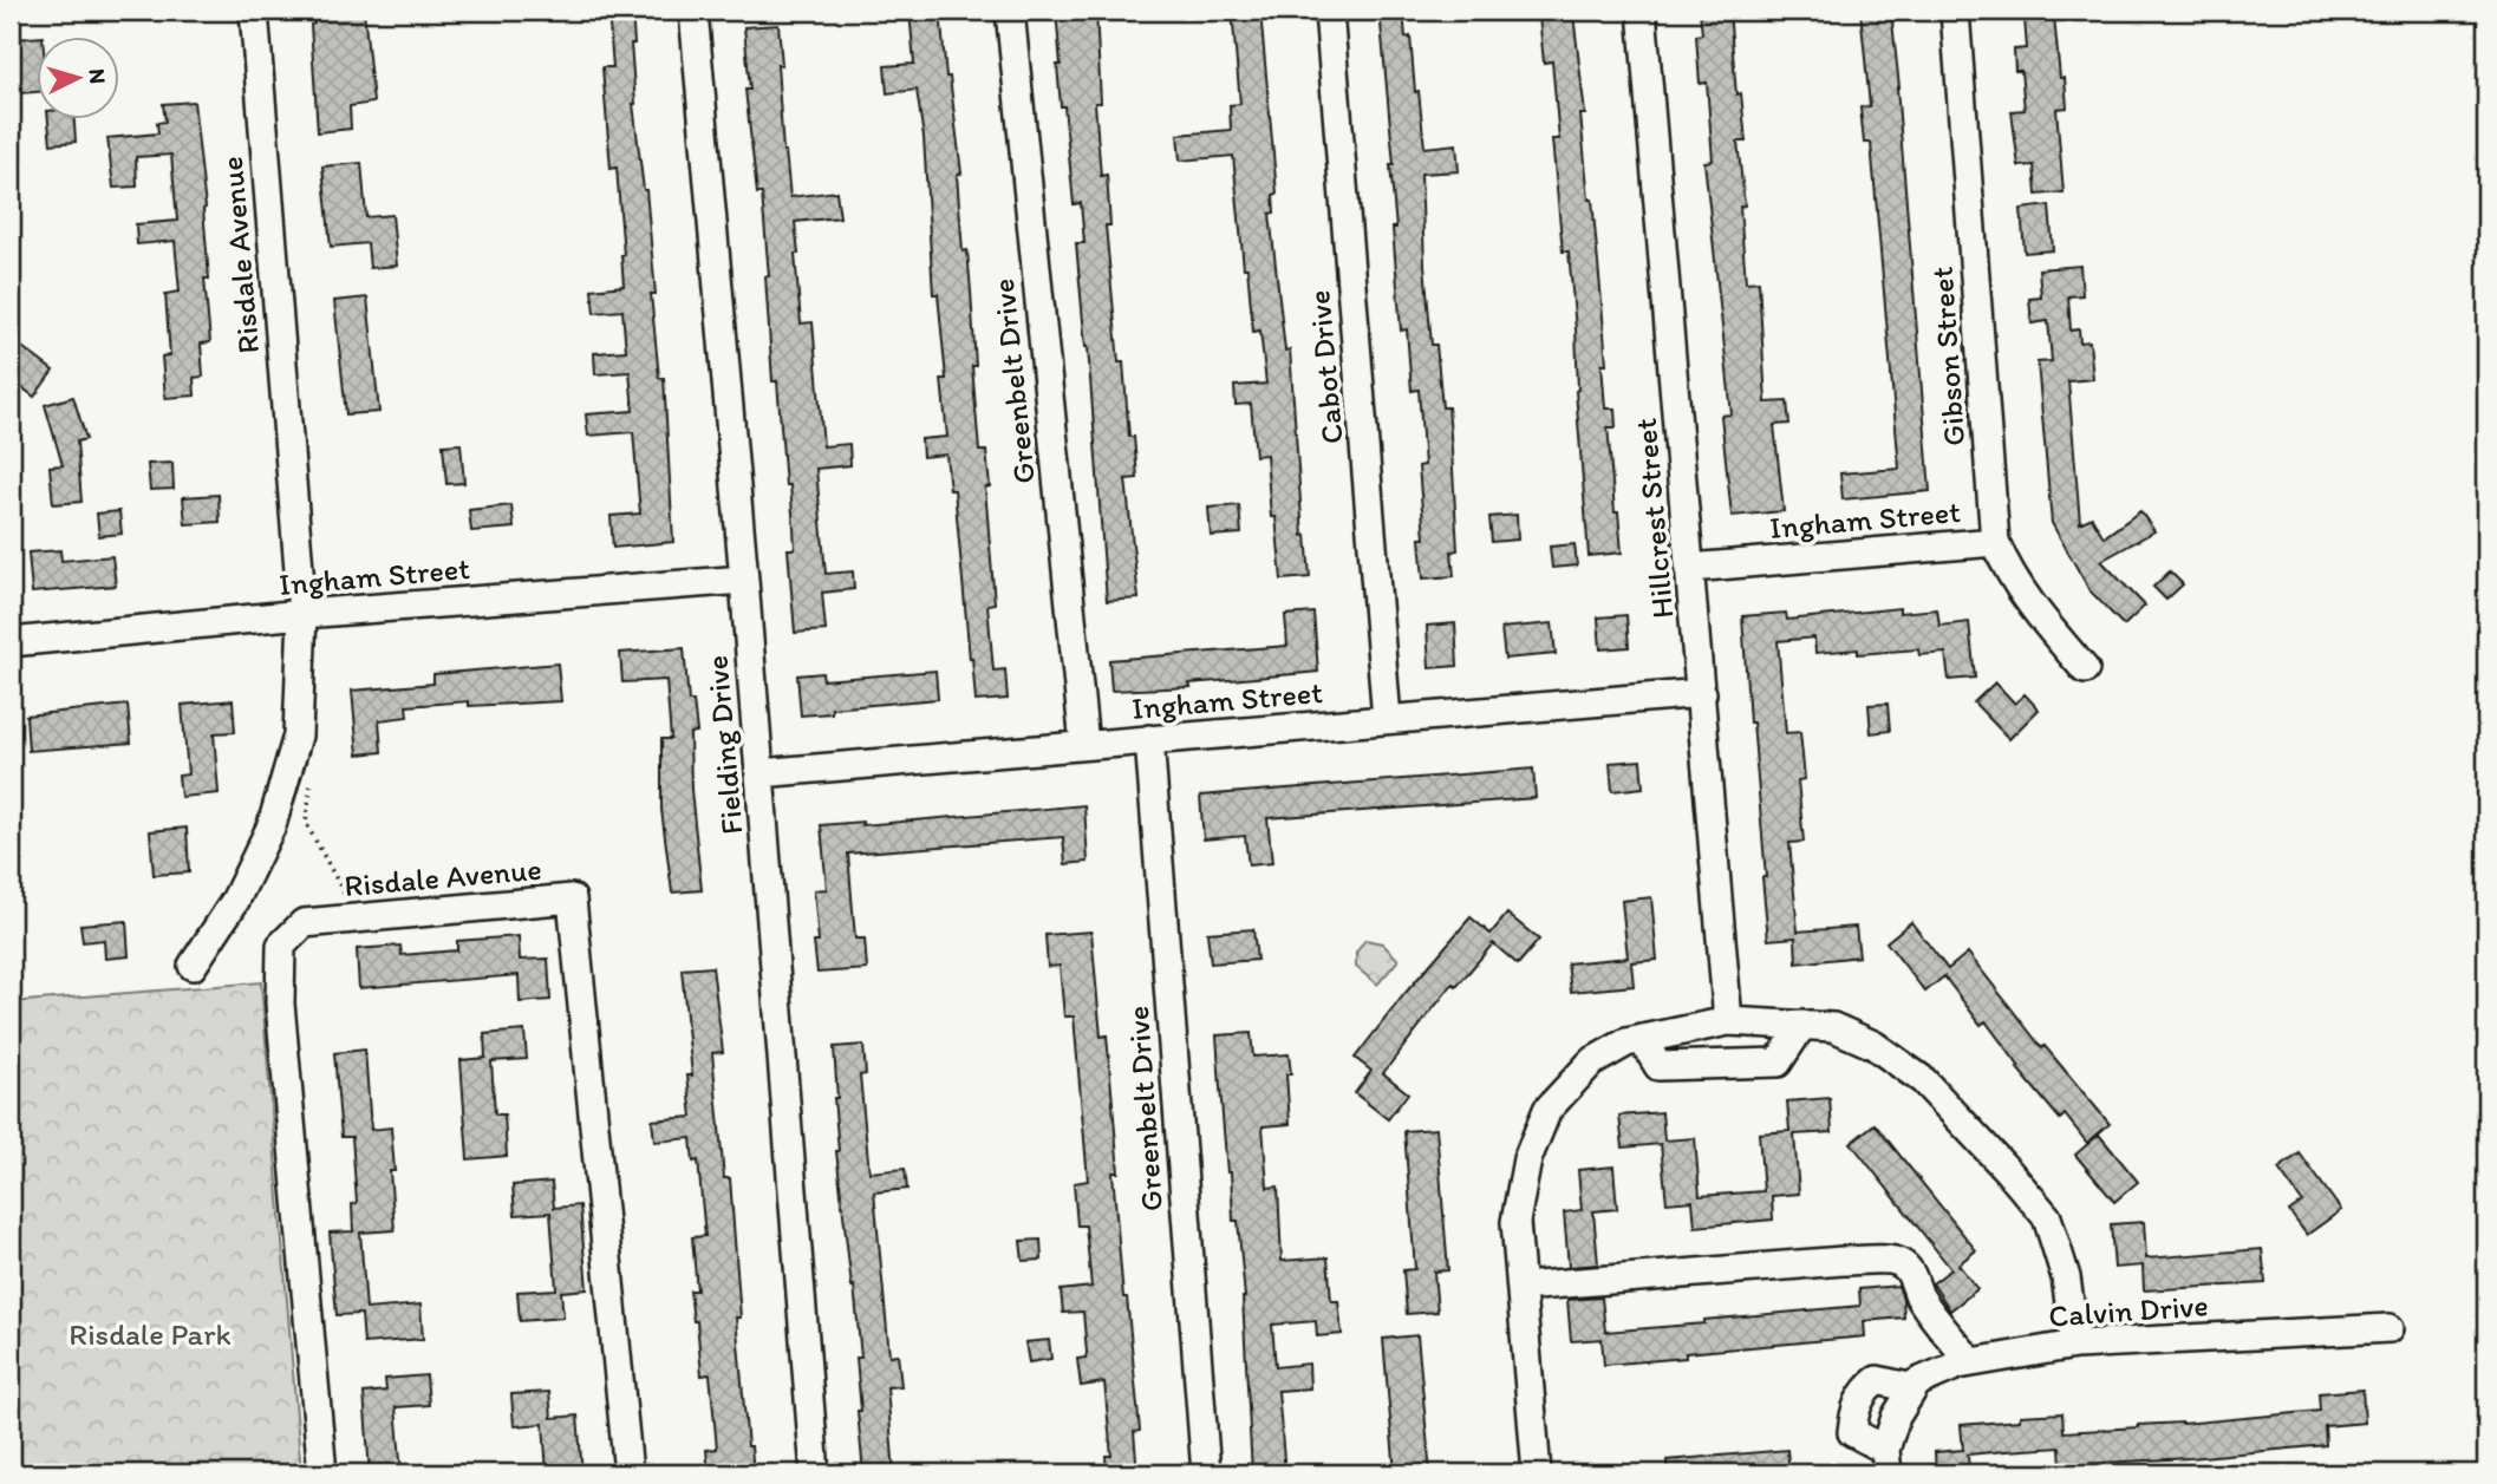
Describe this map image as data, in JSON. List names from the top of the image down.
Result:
{
  "streets": {
    "street": [
      "Risdale Avenue",
      "Gibson Street",
      "Cabot Drive",
      "Greenbelt Drive",
      "Hillcrest Street",
      "Ingham Street",
      "Fielding Drive",
      "Calvin Drive"
    ]
  },
  "crossings": [
    ["Risdale Avenue", "Ingham Street"],
    ["Gibson Street", "Ingham Street"],
    ["Cabot Drive", "Ingham Street"],
    ["Greenbelt Drive", "Ingham Street"],
    ["Hillcrest Street", "Ingham Street"],
    ["Ingham Street", "Fielding Drive"]
  ],
  "parks": ["Risdale Park"],
  "north": "right"
}
